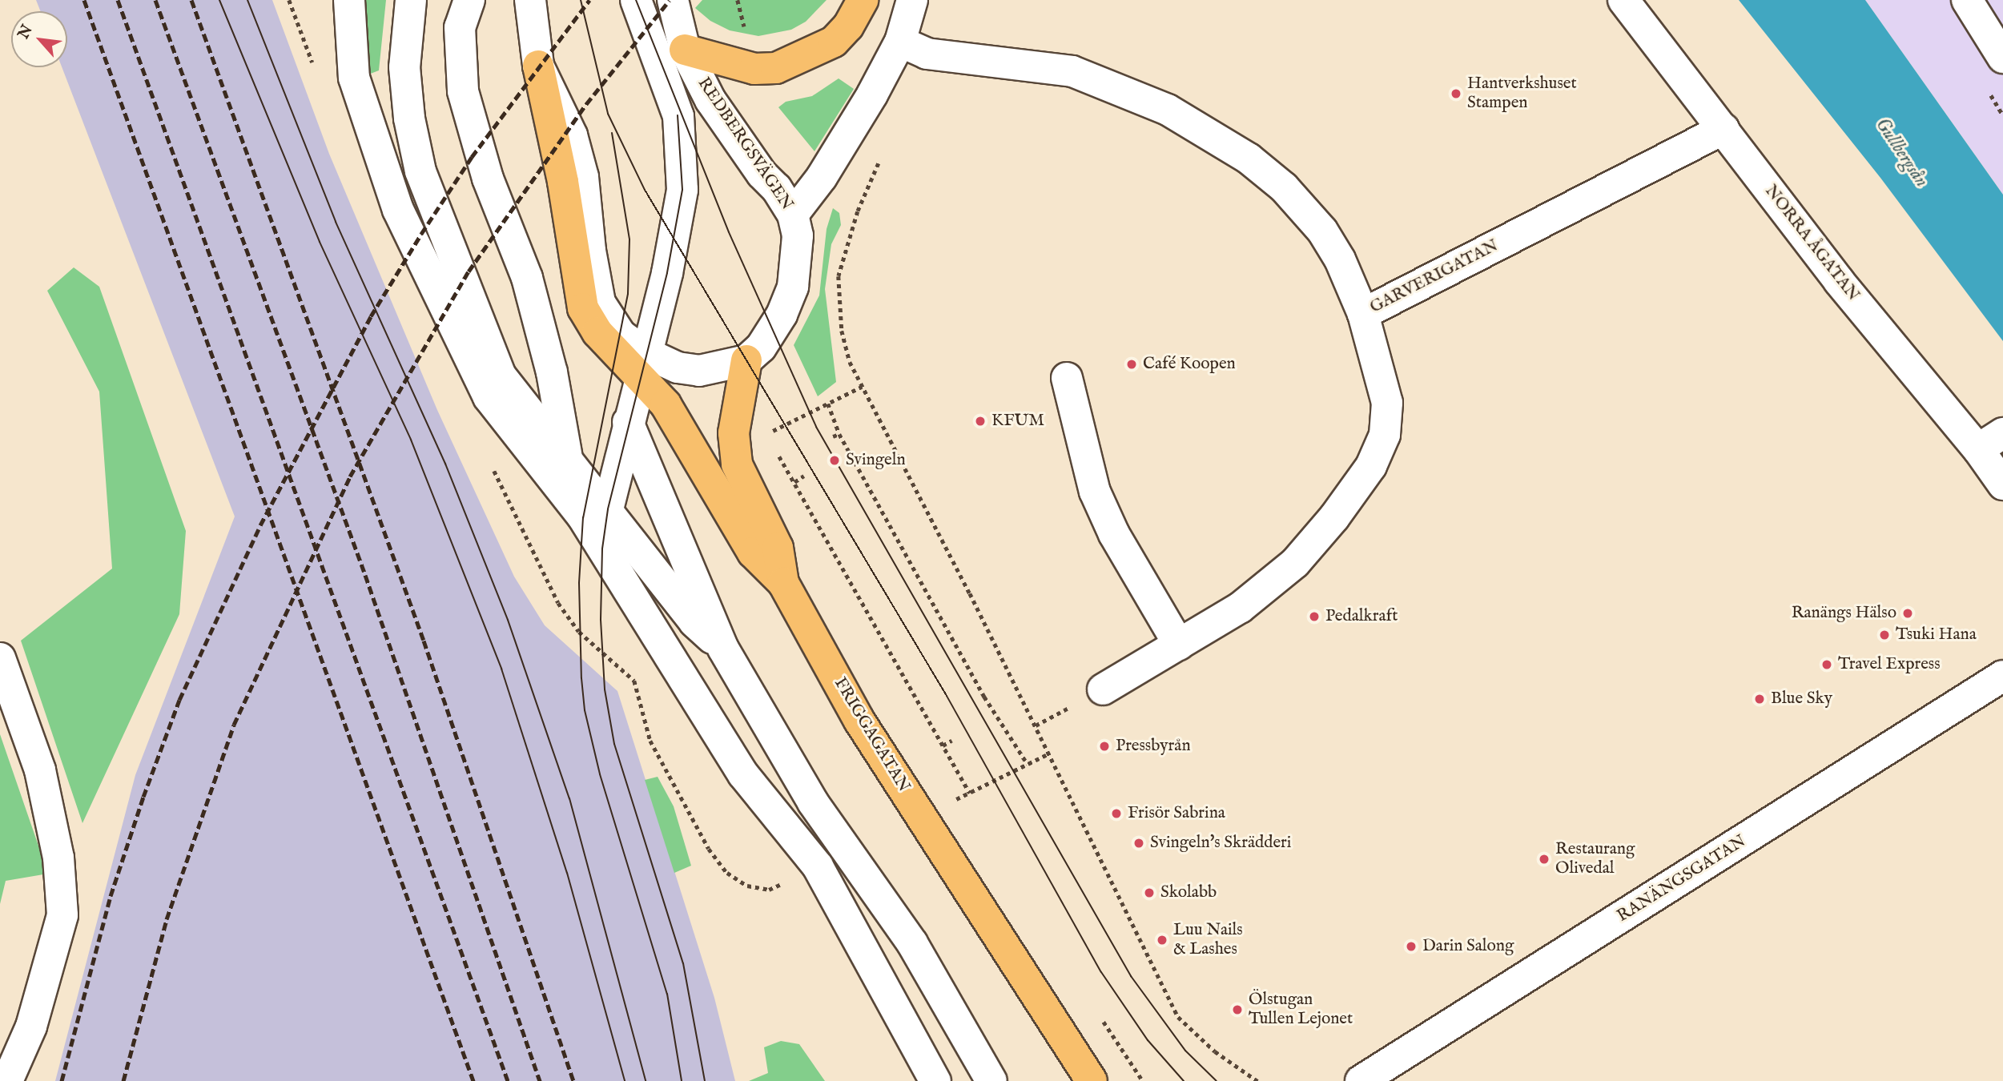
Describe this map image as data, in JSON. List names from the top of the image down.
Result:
{
  "streets": {
    "main road": ["FRIGGAGATAN"],
    "street": [
      "REDBERGSVÄGEN",
      "NORRA ÅGATAN",
      "GARVERIGATAN",
      "RANÄNGSGATAN"
    ]
  },
  "crossings": [
    ["REDBERGSVÄGEN", "FRIGGAGATAN"],
    ["NORRA ÅGATAN", "GARVERIGATAN"]
  ],
  "water": ["Gullbergsån"],
  "places": [
    "Hantverkshuset Stampen",
    "Café Koopen",
    "KFUM",
    "Svingeln",
    "Ranängs Hälso",
    "Pedalkraft",
    "Tsuki Hana",
    "Travel Express",
    "Blue Sky",
    "Pressbyrån",
    "Frisör Sabrina",
    "Svingeln's Skrädderi",
    "Restaurang Olivedal",
    "Skolabb",
    "Luu Nails & Lashes",
    "Darin Salong",
    "Ölstugan Tullen Lejonet"
  ],
  "north": "top left"
}
